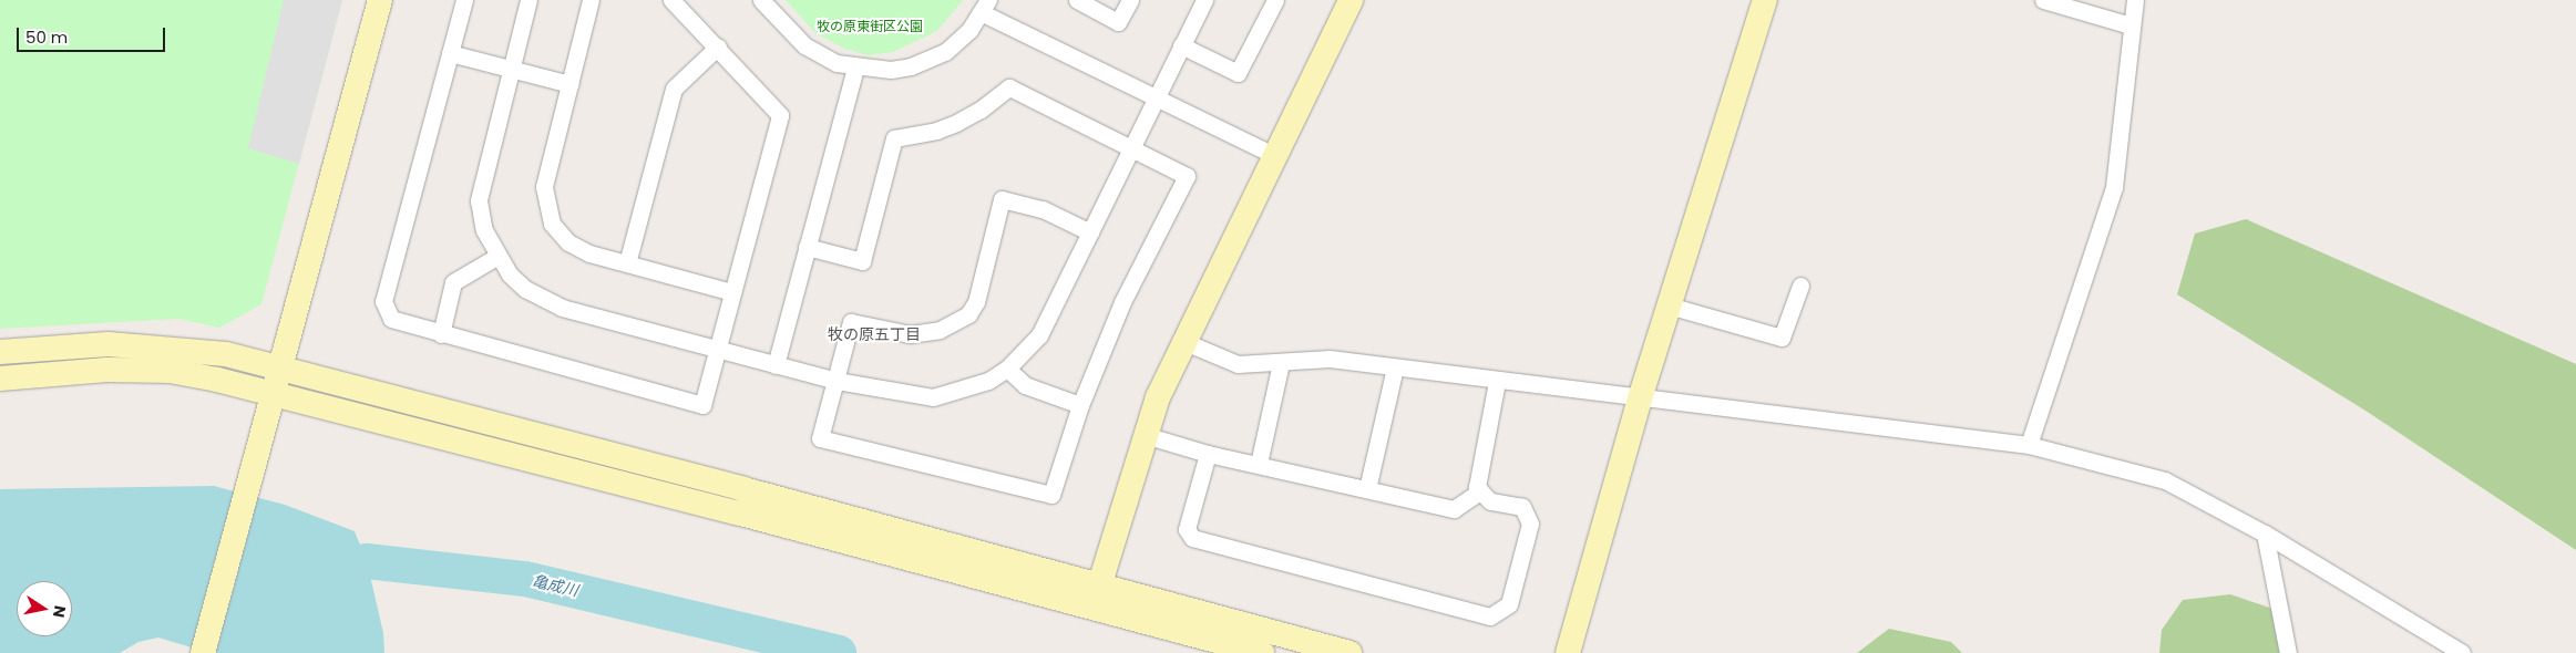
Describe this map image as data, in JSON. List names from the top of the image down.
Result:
{
  "districts": ["牧の原五丁目"],
  "water": ["亀成川"],
  "parks": ["牧の原東街区公園"],
  "scale_bar": "50 m",
  "north": "right"
}
